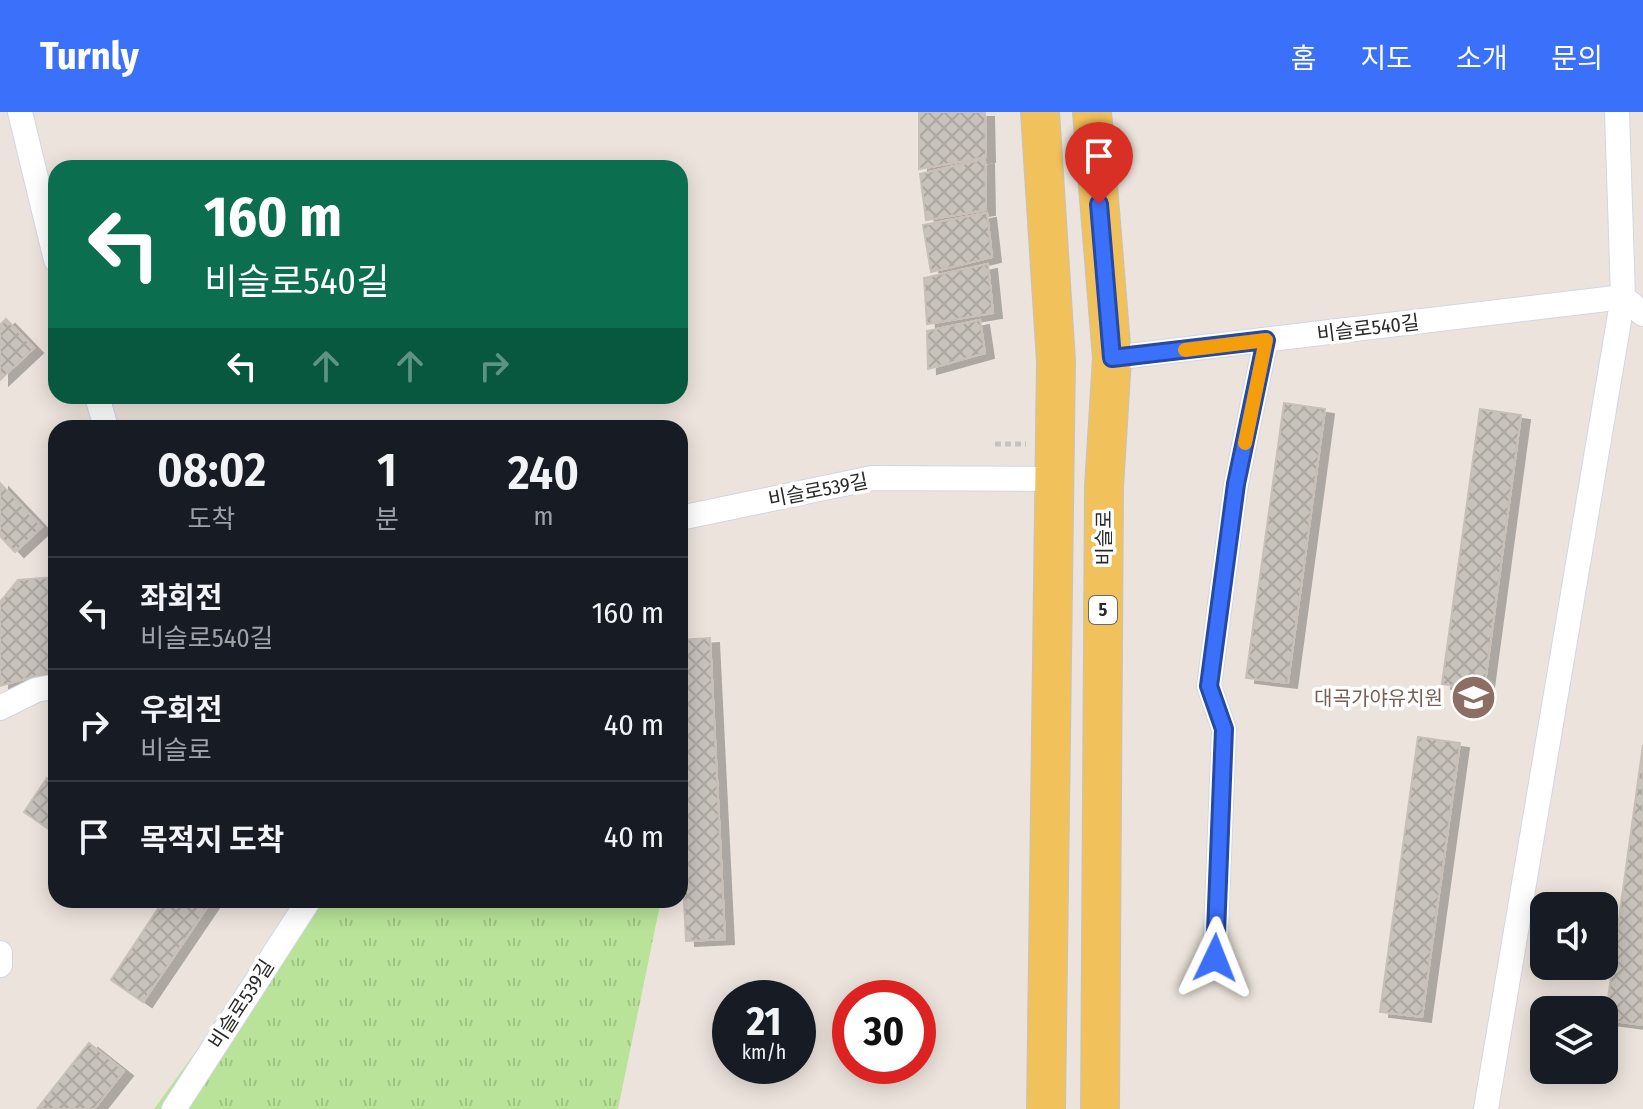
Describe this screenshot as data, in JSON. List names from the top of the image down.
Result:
{
  "streets": {
    "main road": ["비슬로", "5"],
    "street": ["비슬로540길", "비슬로539길"]
  },
  "crossings": [
    ["비슬로540길", "비슬로"]
  ],
  "places": {
    "school or university": ["대곡가야유치원"]
  },
  "page": {
    "header": "Turnly",
    "nav": [
      "홈",
      "지도",
      "소개",
      "문의"
    ],
    "turn": ["160 m", "비슬로540길"],
    "eta": [
      "08:02",
      "도착",
      "1",
      "분",
      "240",
      "m"
    ],
    "list": [
      {
        "name": "좌회전",
        "note": "비슬로540길",
        "value": "160 m"
      },
      {
        "name": "우회전",
        "note": "비슬로",
        "value": "40 m"
      },
      {
        "name": "목적지 도착",
        "value": "40 m"
      }
    ],
    "speed": "21 km/h",
    "limit": "30"
  }
}
